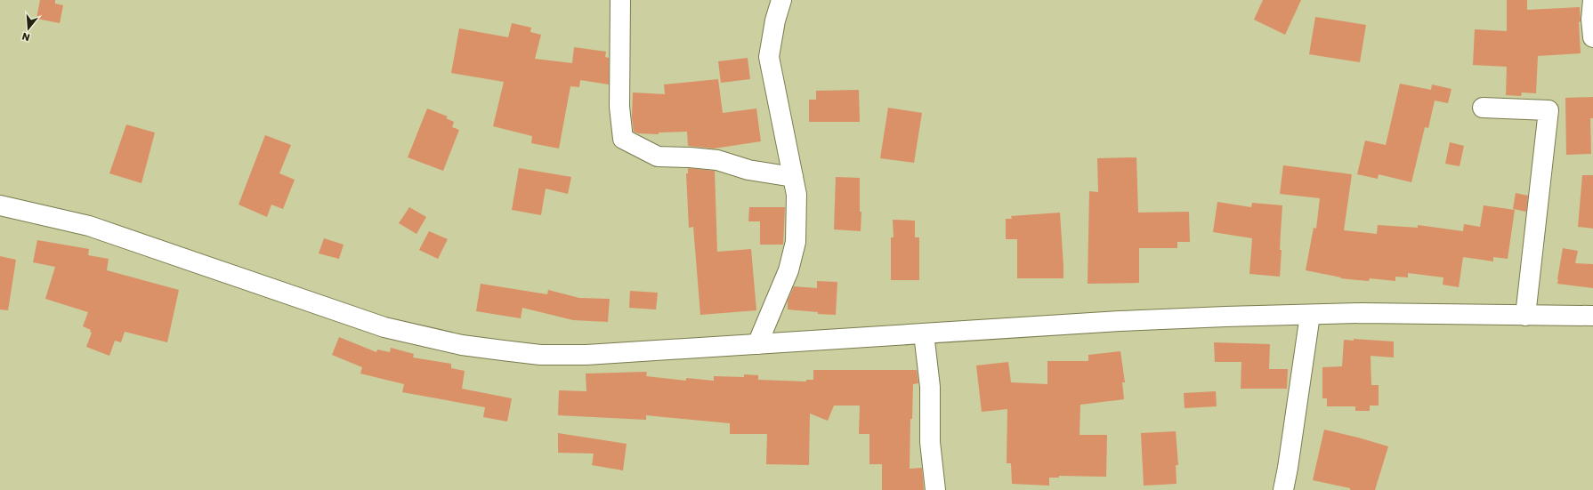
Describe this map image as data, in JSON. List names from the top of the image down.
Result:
{
  "north": "bottom"
}
